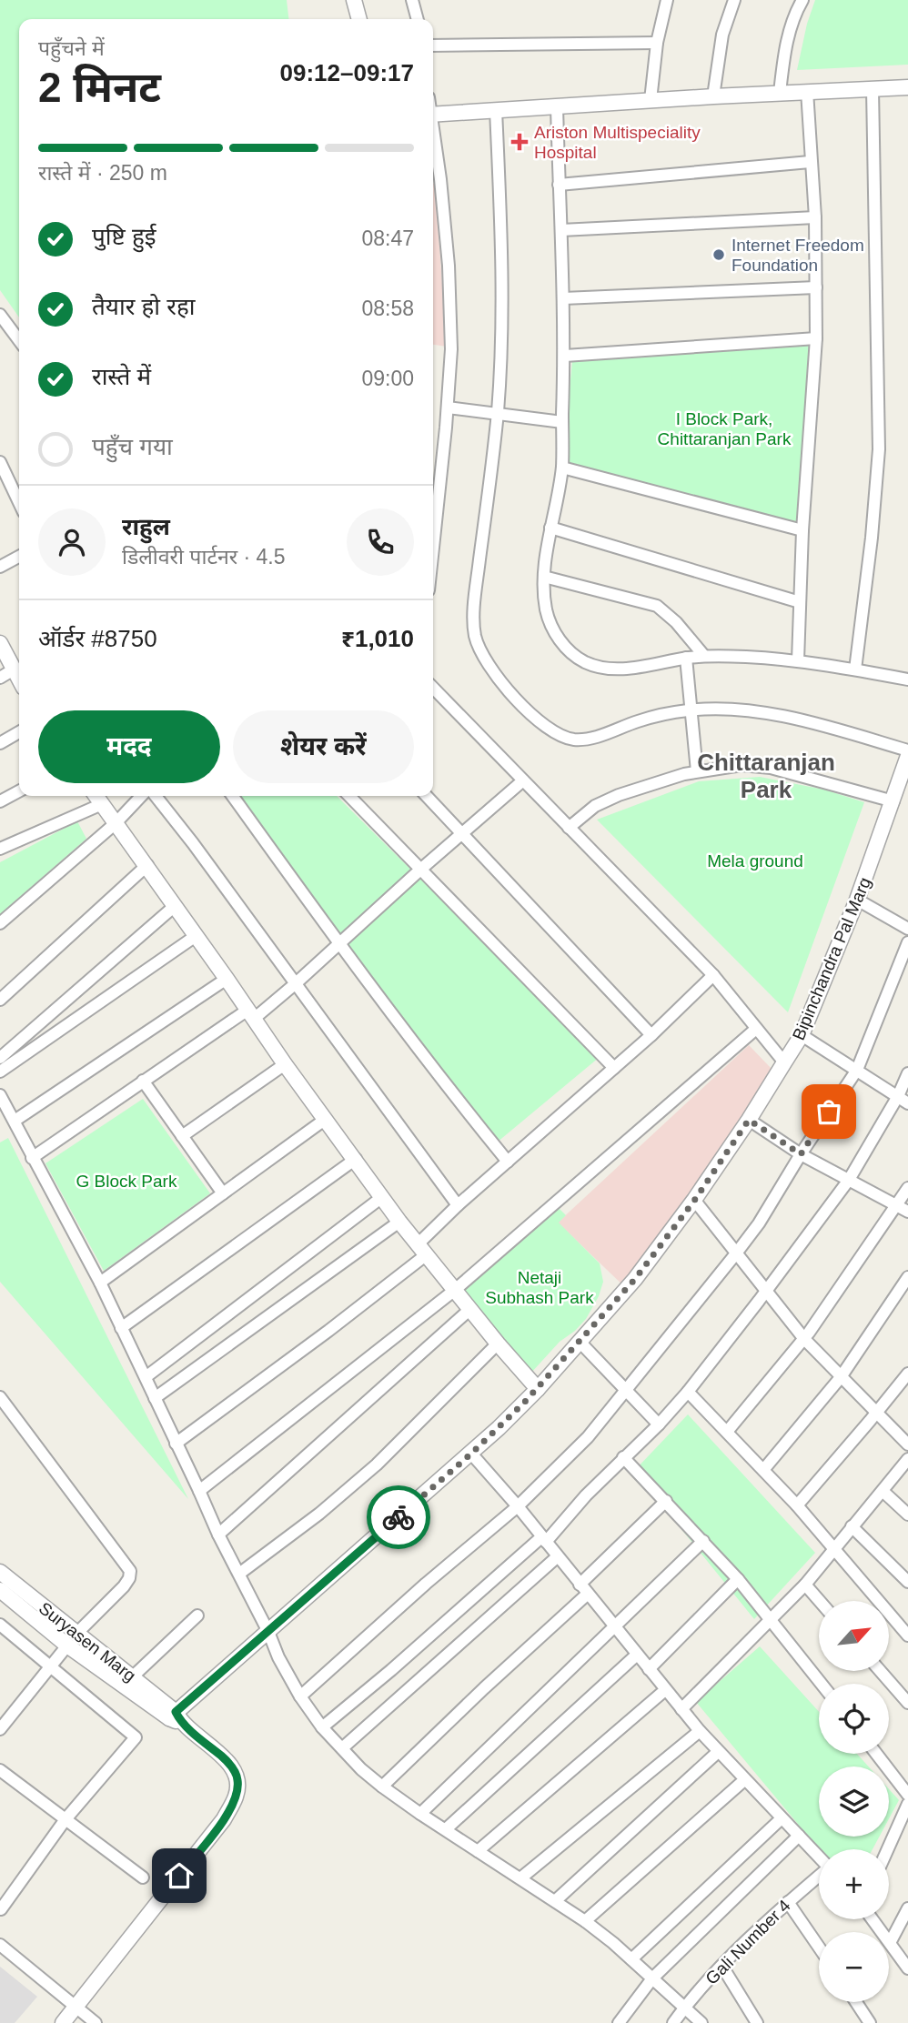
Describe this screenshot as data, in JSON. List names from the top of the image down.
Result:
{
  "streets": {
    "street": ["Bipinchandra Pal Marg", "Suryasen Marg", "Gali Number 4"]
  },
  "crossings": [
    ["Bipinchandra Pal Marg", "Suryasen Marg"]
  ],
  "districts": ["Chittaranjan Park"],
  "parks": [
    "I Block Park, Chittaranjan Park",
    "Mela ground",
    "G Block Park",
    "Netaji Subhash Park"
  ],
  "places": {
    "health": ["Ariston Multispeciality Hospital"],
    "other": ["Internet Freedom Foundation"]
  },
  "north": "top right",
  "page": {
    "heading": ["2 मिनट", "पहुँचने में", "09:12–09:17"],
    "panel": [
      "राहुल",
      "डिलीवरी पार्टनर · 4.5",
      "ऑर्डर #8750",
      "₹1,010"
    ],
    "bar": "रास्ते में · 250 m",
    "list": [
      ["पुष्टि हुई", "08:47"],
      ["तैयार हो रहा", "08:58"],
      ["रास्ते में", "09:00"],
      "पहुँच गया"
    ],
    "buttons": ["मदद", "शेयर करें"],
    "map_buttons": ["+", "−"]
  }
}
